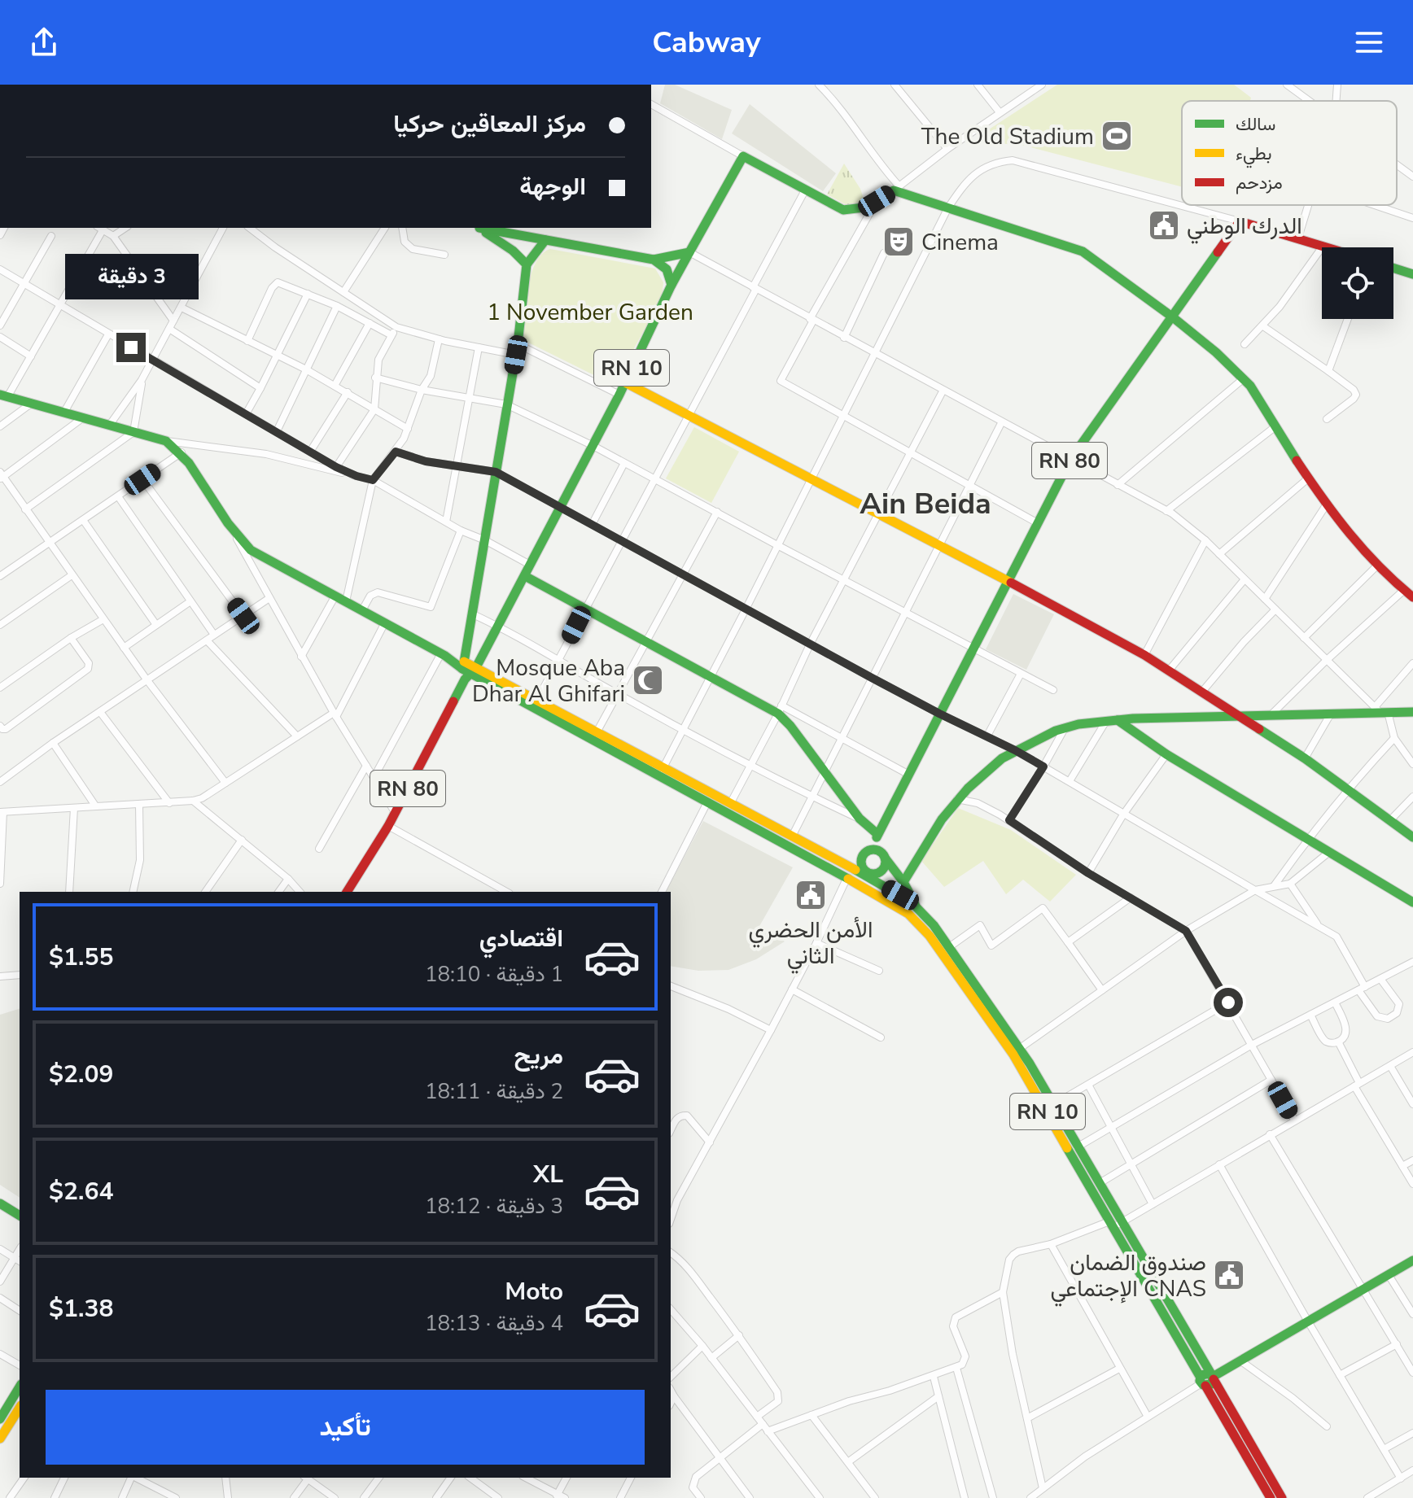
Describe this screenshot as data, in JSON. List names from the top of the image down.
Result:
{
  "streets": {
    "main road": ["RN 10", "RN 80"]
  },
  "crossings": [
    ["RN 10", "RN 80"]
  ],
  "districts": ["Ain Beida"],
  "parks": ["1 November Garden"],
  "places": {
    "sports": ["The Old Stadium"],
    "public building": ["الدرك الوطني", "الأمن الحضري الثاني", "صندوق الضمان الإجتماعي CNAS"],
    "theatre": ["Cinema"],
    "mosque": ["Mosque Aba Dhar Al Ghifari"]
  },
  "legend": ["سالك", "بطيء", "مزدحم"],
  "page": {
    "header": "Cabway",
    "banner": ["مركز المعاقين حركيا", "الوجهة"],
    "bubble": "3 دقيقة",
    "list": [
      {
        "name": "اقتصادي",
        "note": "1 دقيقة · 18:10",
        "value": "$1.55"
      },
      {
        "name": "مريح",
        "note": "2 دقيقة · 18:11",
        "value": "$2.09"
      },
      {
        "name": "XL",
        "note": "3 دقيقة · 18:12",
        "value": "$2.64"
      },
      {
        "name": "Moto",
        "note": "4 دقيقة · 18:13",
        "value": "$1.38"
      }
    ],
    "buttons": "تأكيد"
  }
}
